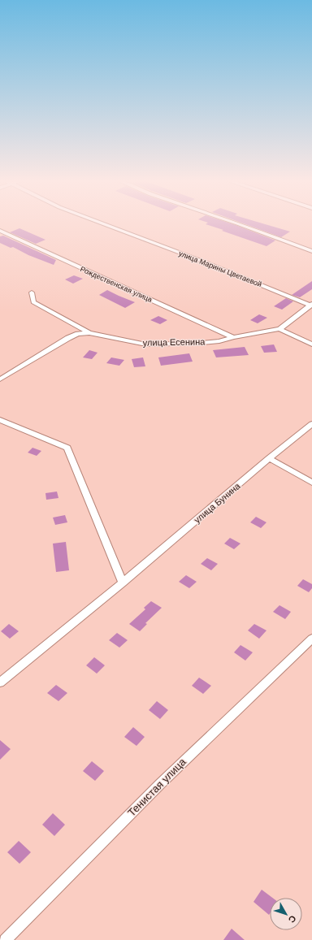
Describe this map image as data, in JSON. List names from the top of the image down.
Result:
{
  "streets": {
    "street": [
      "улица Марины Цветаевой",
      "Рождественская улица",
      "улица Есенина",
      "улица Бунина",
      "Тенистая улица"
    ]
  },
  "crossings": [
    ["улица Марины Цветаевой", "улица Есенина"],
    ["Рождественская улица", "улица Есенина"]
  ],
  "north": "bottom right"
}
